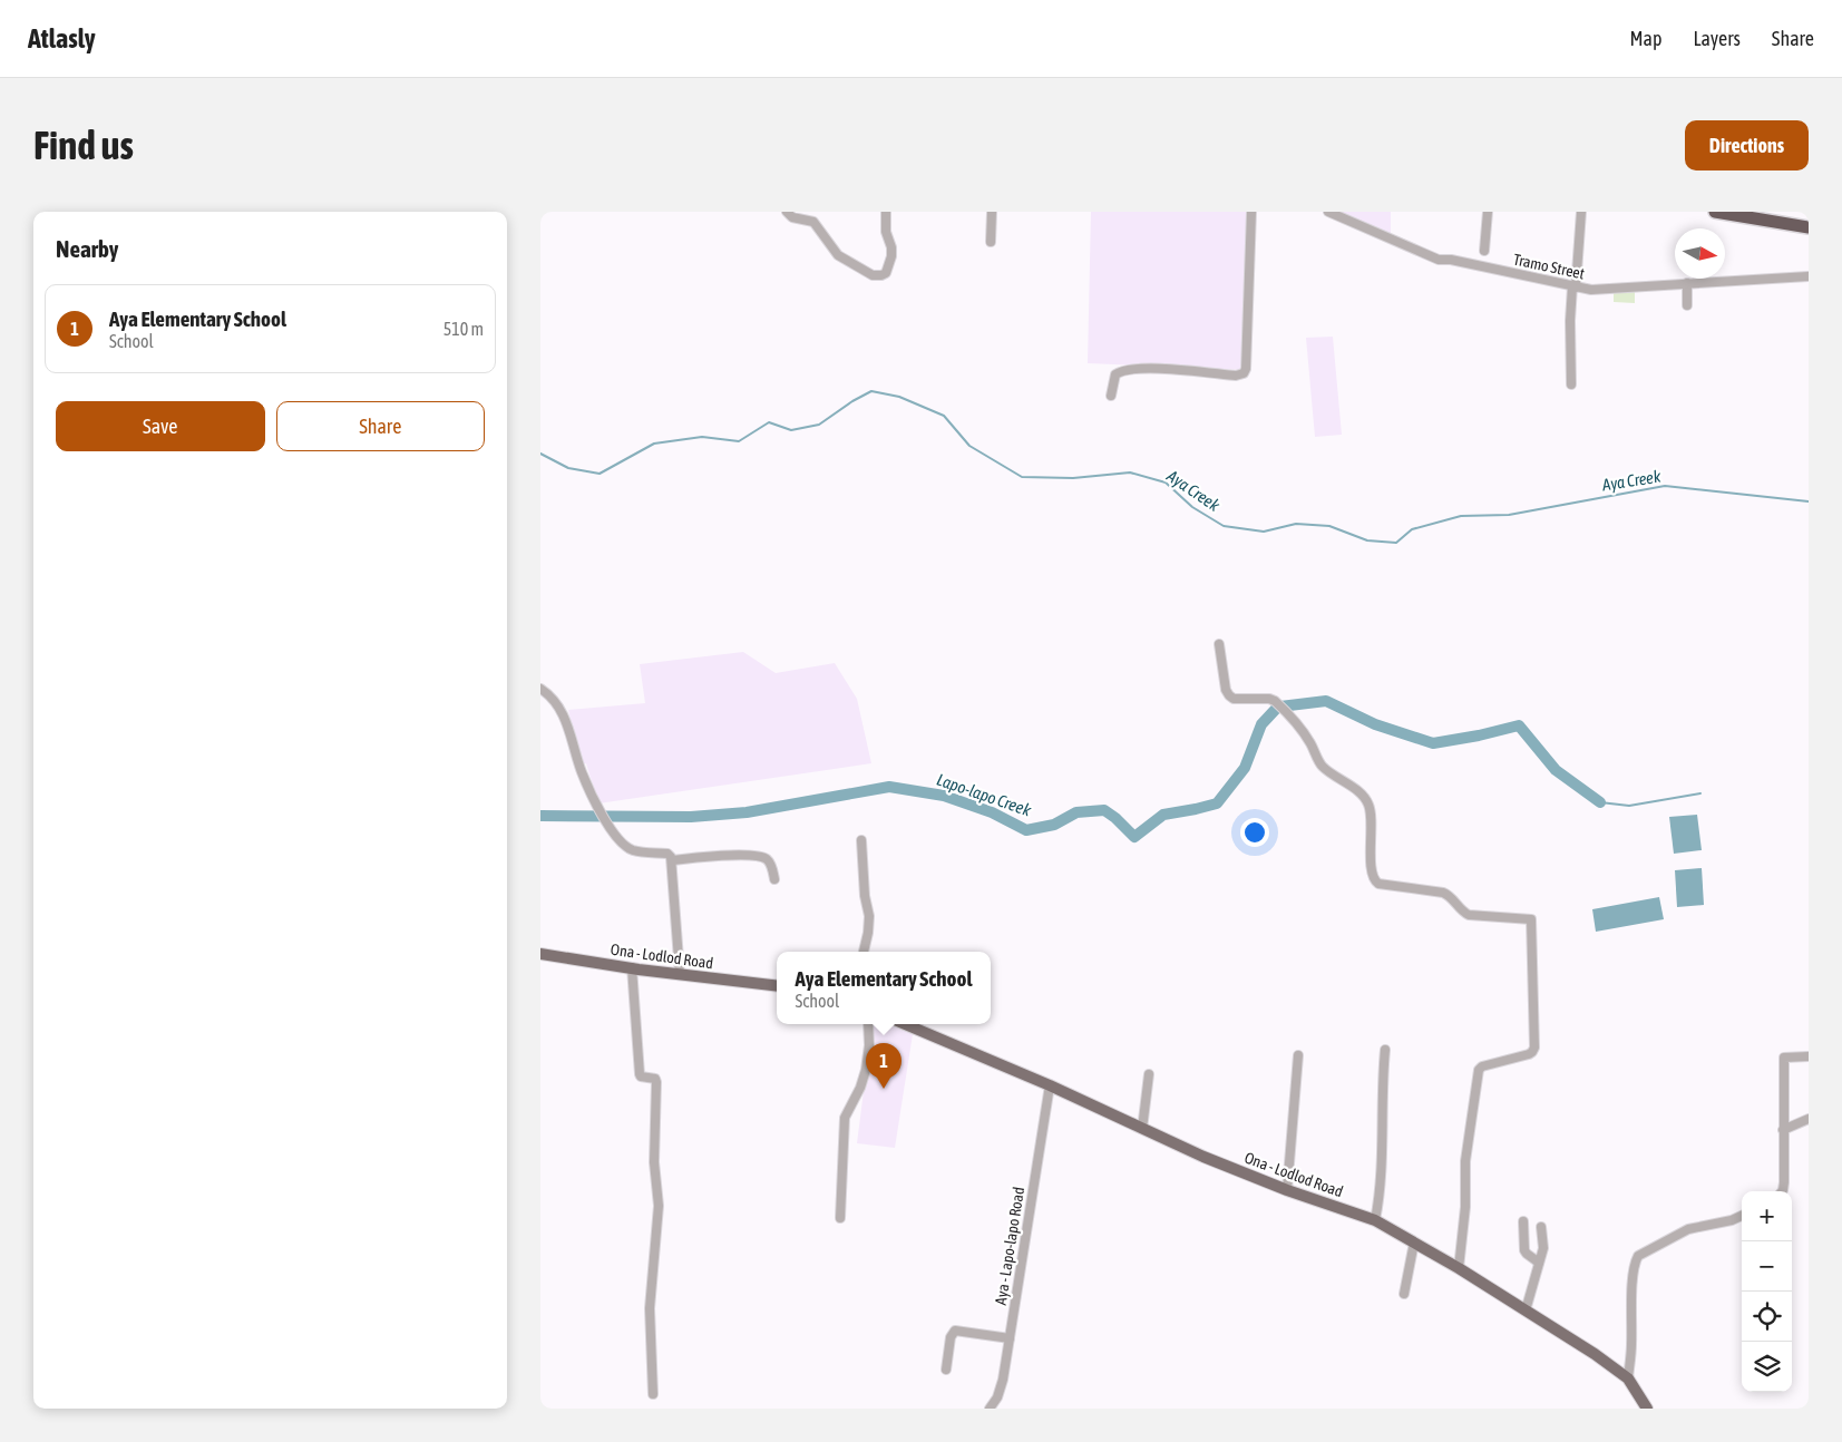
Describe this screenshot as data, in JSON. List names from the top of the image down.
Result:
{
  "streets": {
    "main road": ["Ona - Lodlod Road"],
    "street": ["Tramo Street", "Aya - Lapo-lapo Road"]
  },
  "crossings": [
    ["Ona - Lodlod Road", "Aya - Lapo-lapo Road"]
  ],
  "water": ["Aya Creek", "Lapo-lapo Creek"],
  "north": "right",
  "page": {
    "header": "Atlasly",
    "nav": ["Map", "Layers", "Share"],
    "buttons": [
      "Directions",
      ["Save", "Share"]
    ],
    "title": "Find us",
    "heading": "Nearby",
    "list": [
      {
        "mark": "1",
        "name": "Aya Elementary School",
        "note": "School",
        "value": "510 m"
      }
    ],
    "popup": ["Aya Elementary School", "School"],
    "pins": "1",
    "map_buttons": ["+", "−"]
  }
}
